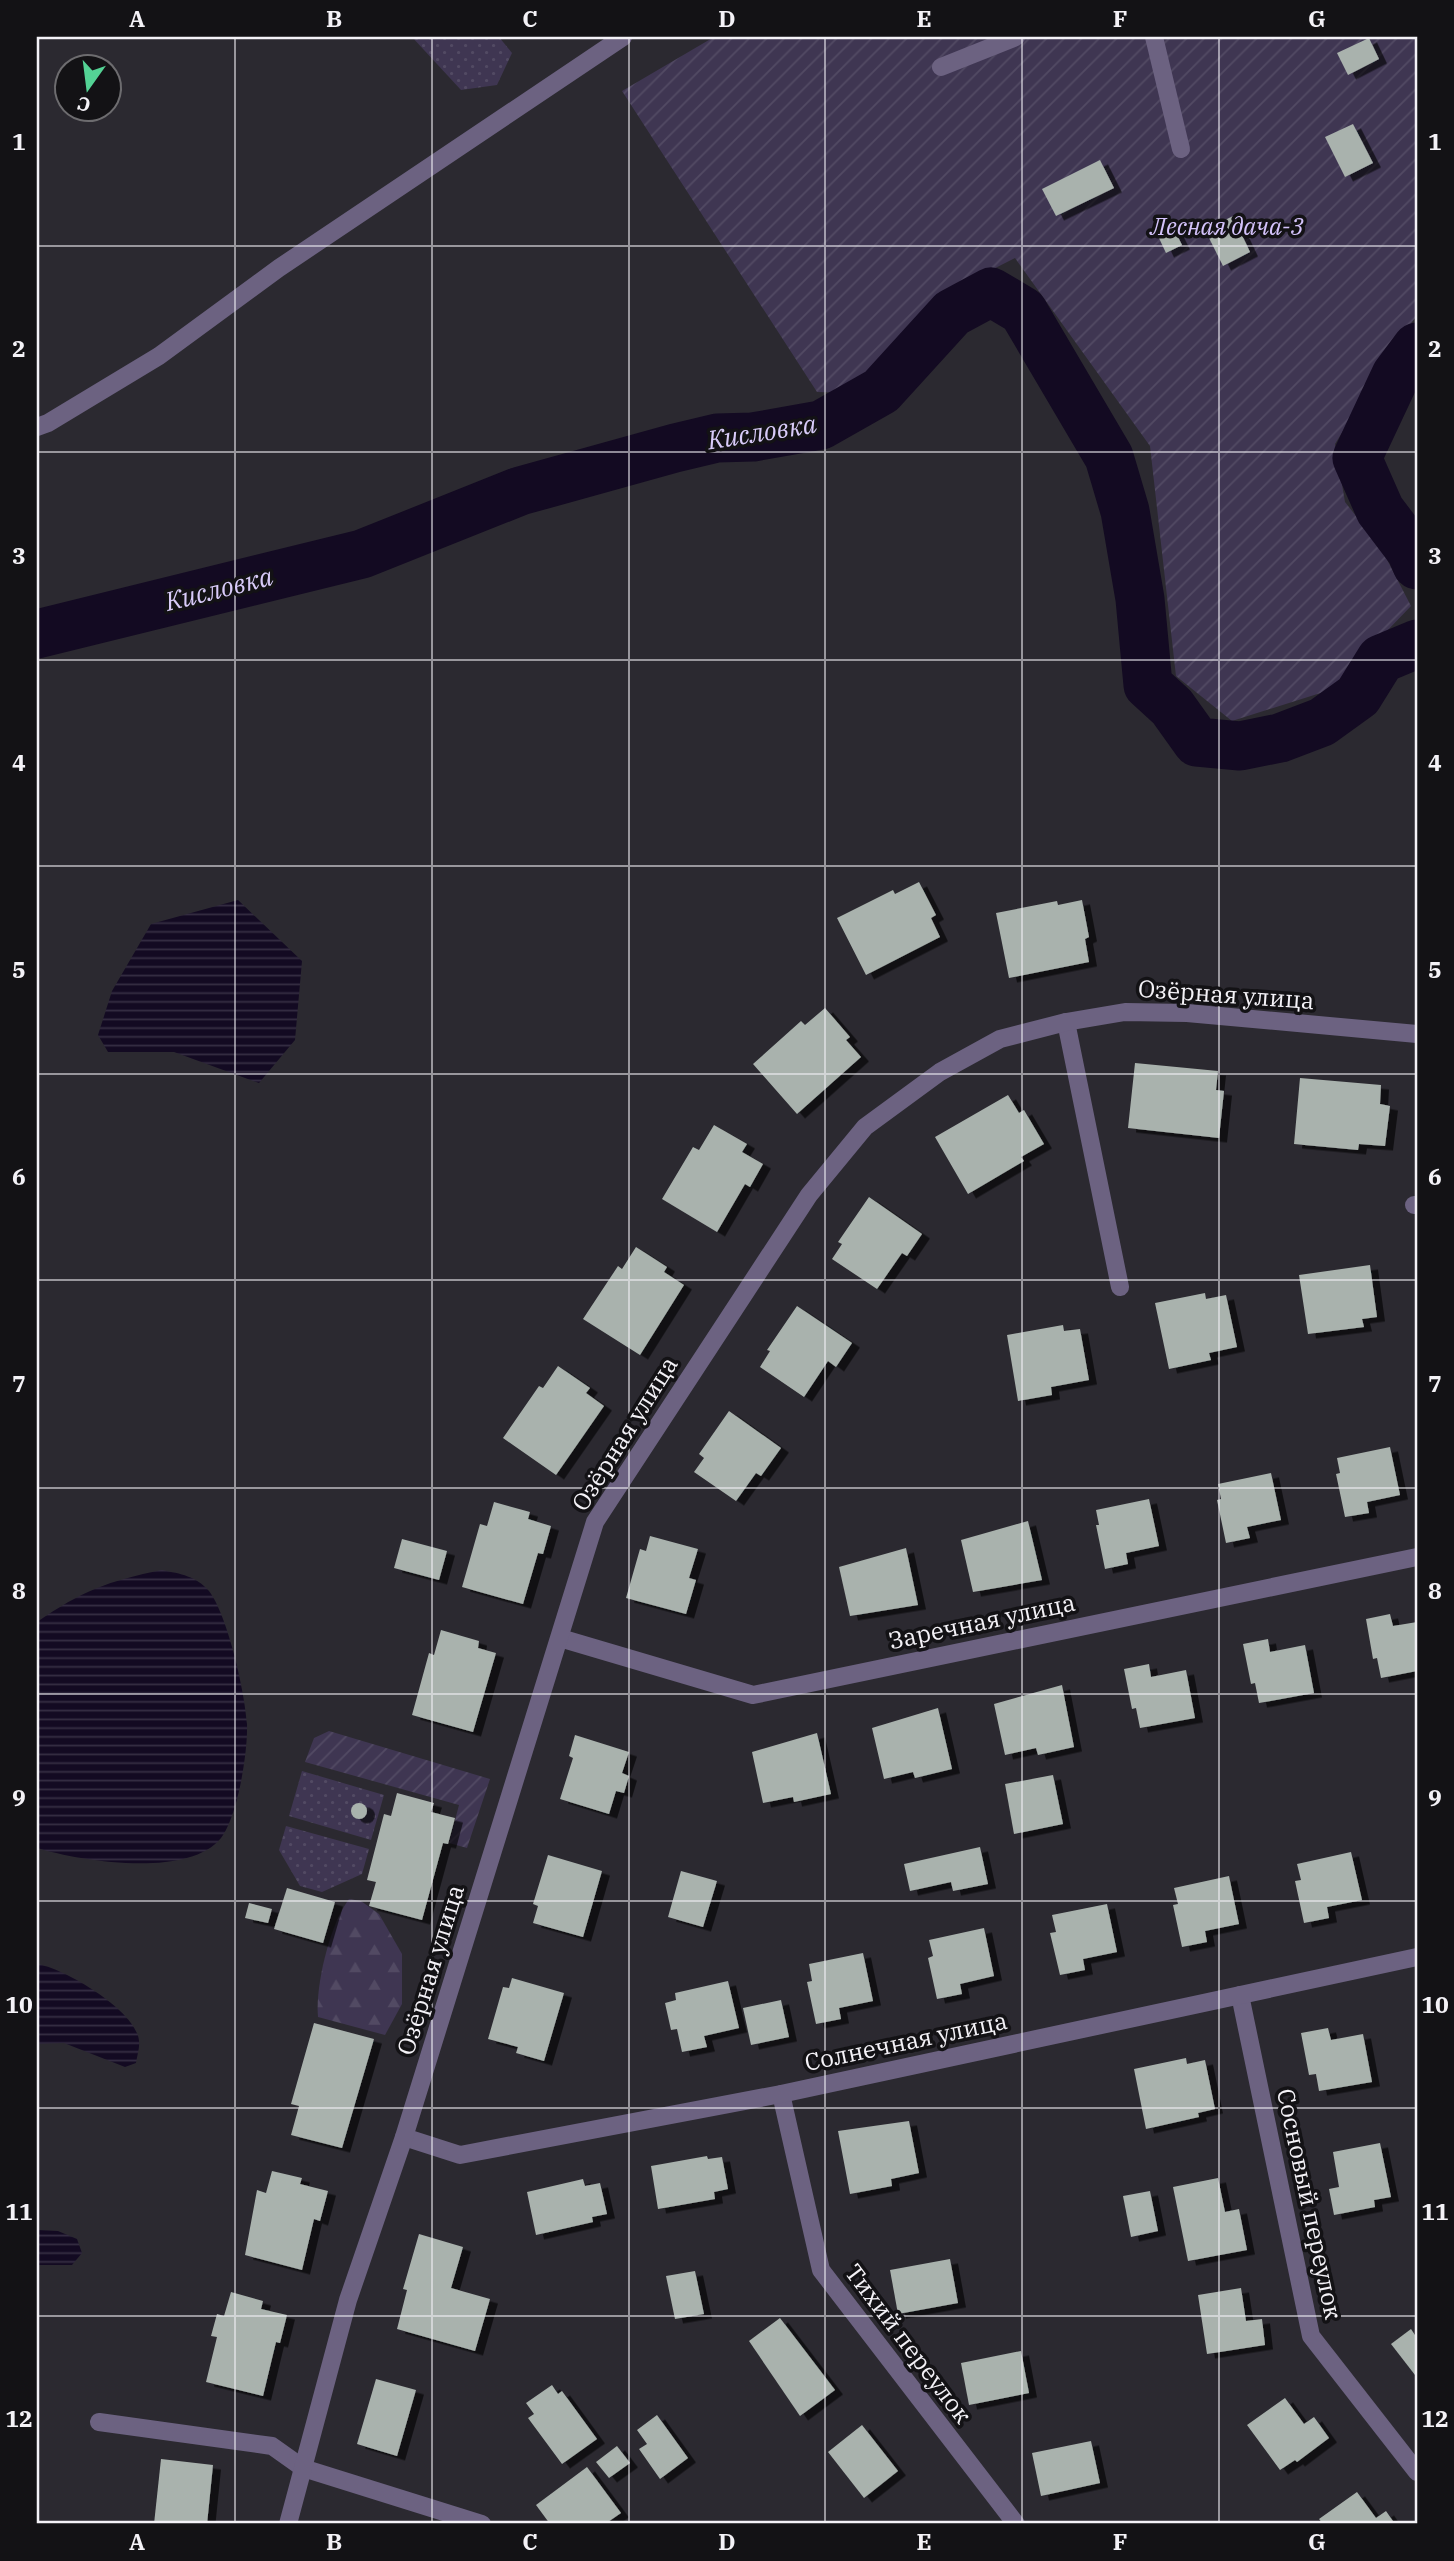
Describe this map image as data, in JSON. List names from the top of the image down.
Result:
{
  "streets": {
    "street": [
      "Озёрная улица",
      "Заречная улица",
      "Солнечная улица",
      "Сосновый переулок",
      "Тихий переулок"
    ]
  },
  "crossings": [
    ["Озёрная улица", "Заречная улица"],
    ["Озёрная улица", "Солнечная улица"],
    ["Солнечная улица", "Сосновый переулок"],
    ["Солнечная улица", "Тихий переулок"]
  ],
  "water": ["Кисловка"],
  "parks": ["Лесная дача-3"],
  "north": "bottom",
  "grid": {
    "columns": [
      "A",
      "B",
      "C",
      "D",
      "E",
      "F",
      "G"
    ],
    "rows": [
      "1",
      "2",
      "3",
      "4",
      "5",
      "6",
      "7",
      "8",
      "9",
      "10",
      "11",
      "12"
    ]
  }
}
